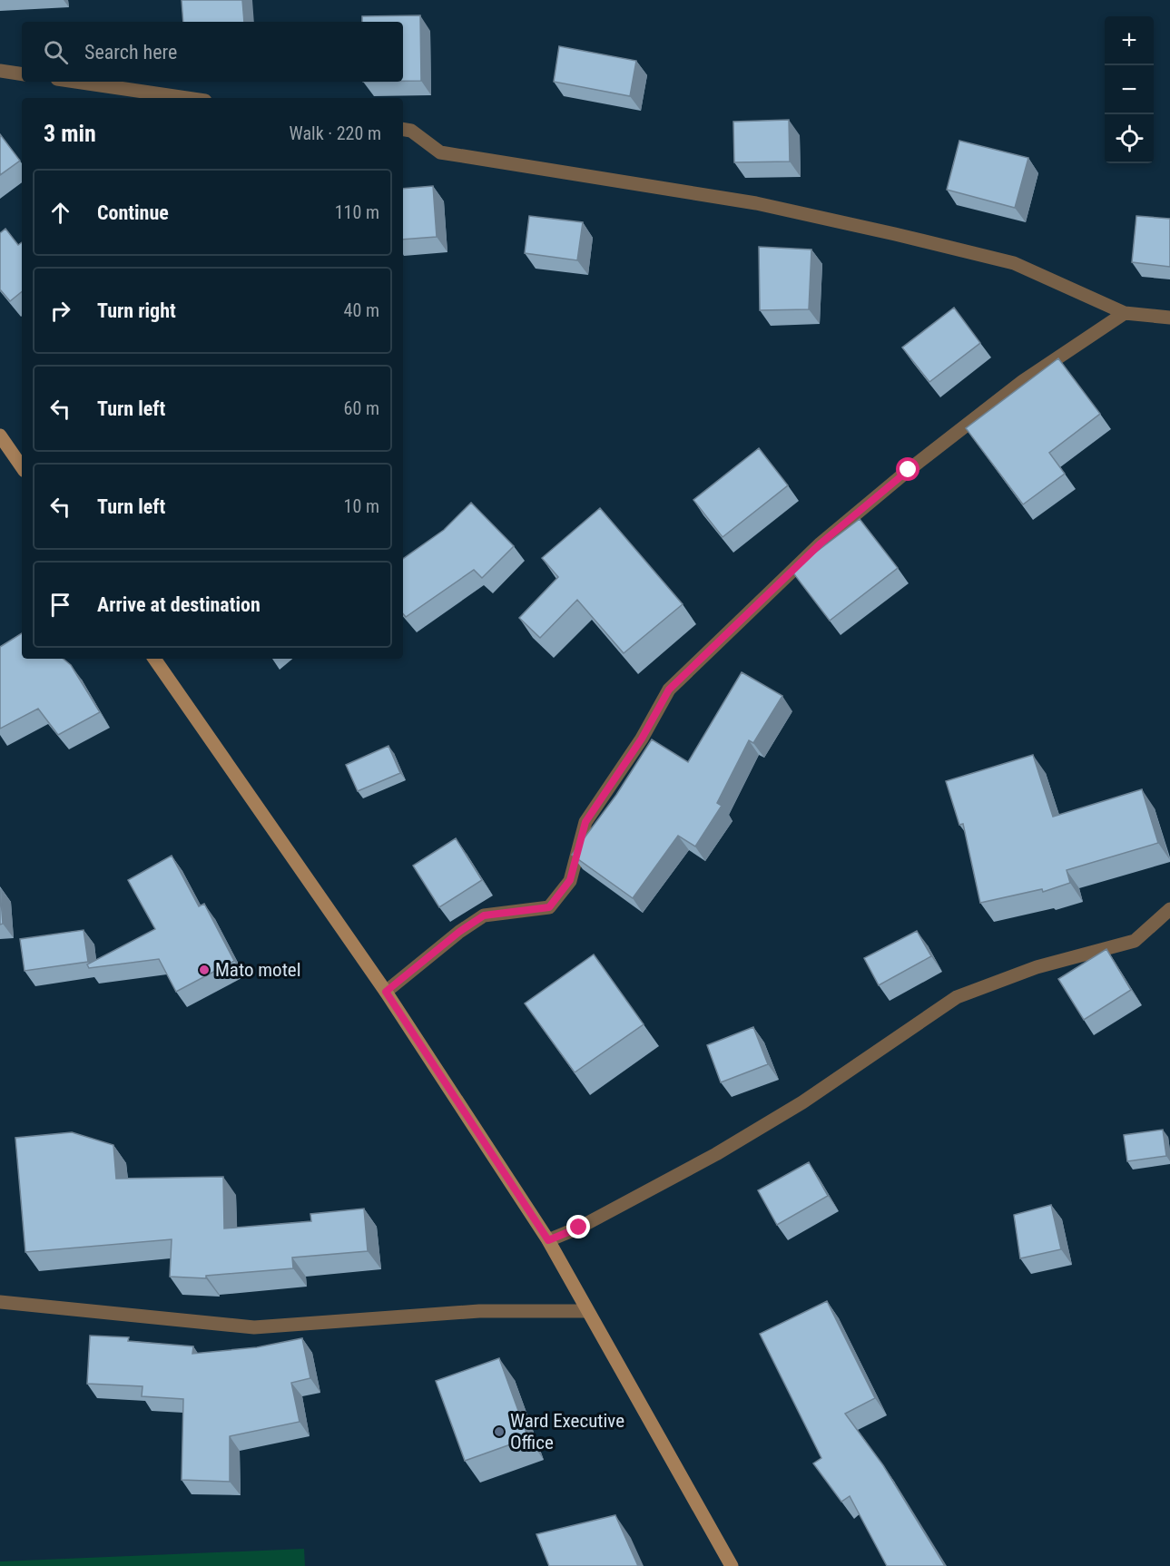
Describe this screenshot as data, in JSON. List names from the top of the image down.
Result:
{
  "places": ["Mato motel", "Ward Executive Office"],
  "page": {
    "map_buttons": ["+", "−"],
    "search": "Search here",
    "heading": ["3 min", "Walk · 220 m"],
    "list": [
      ["Continue", "110 m"],
      ["Turn right", "40 m"],
      ["Turn left", "60 m"],
      ["Turn left", "10 m"],
      "Arrive at destination"
    ]
  }
}
